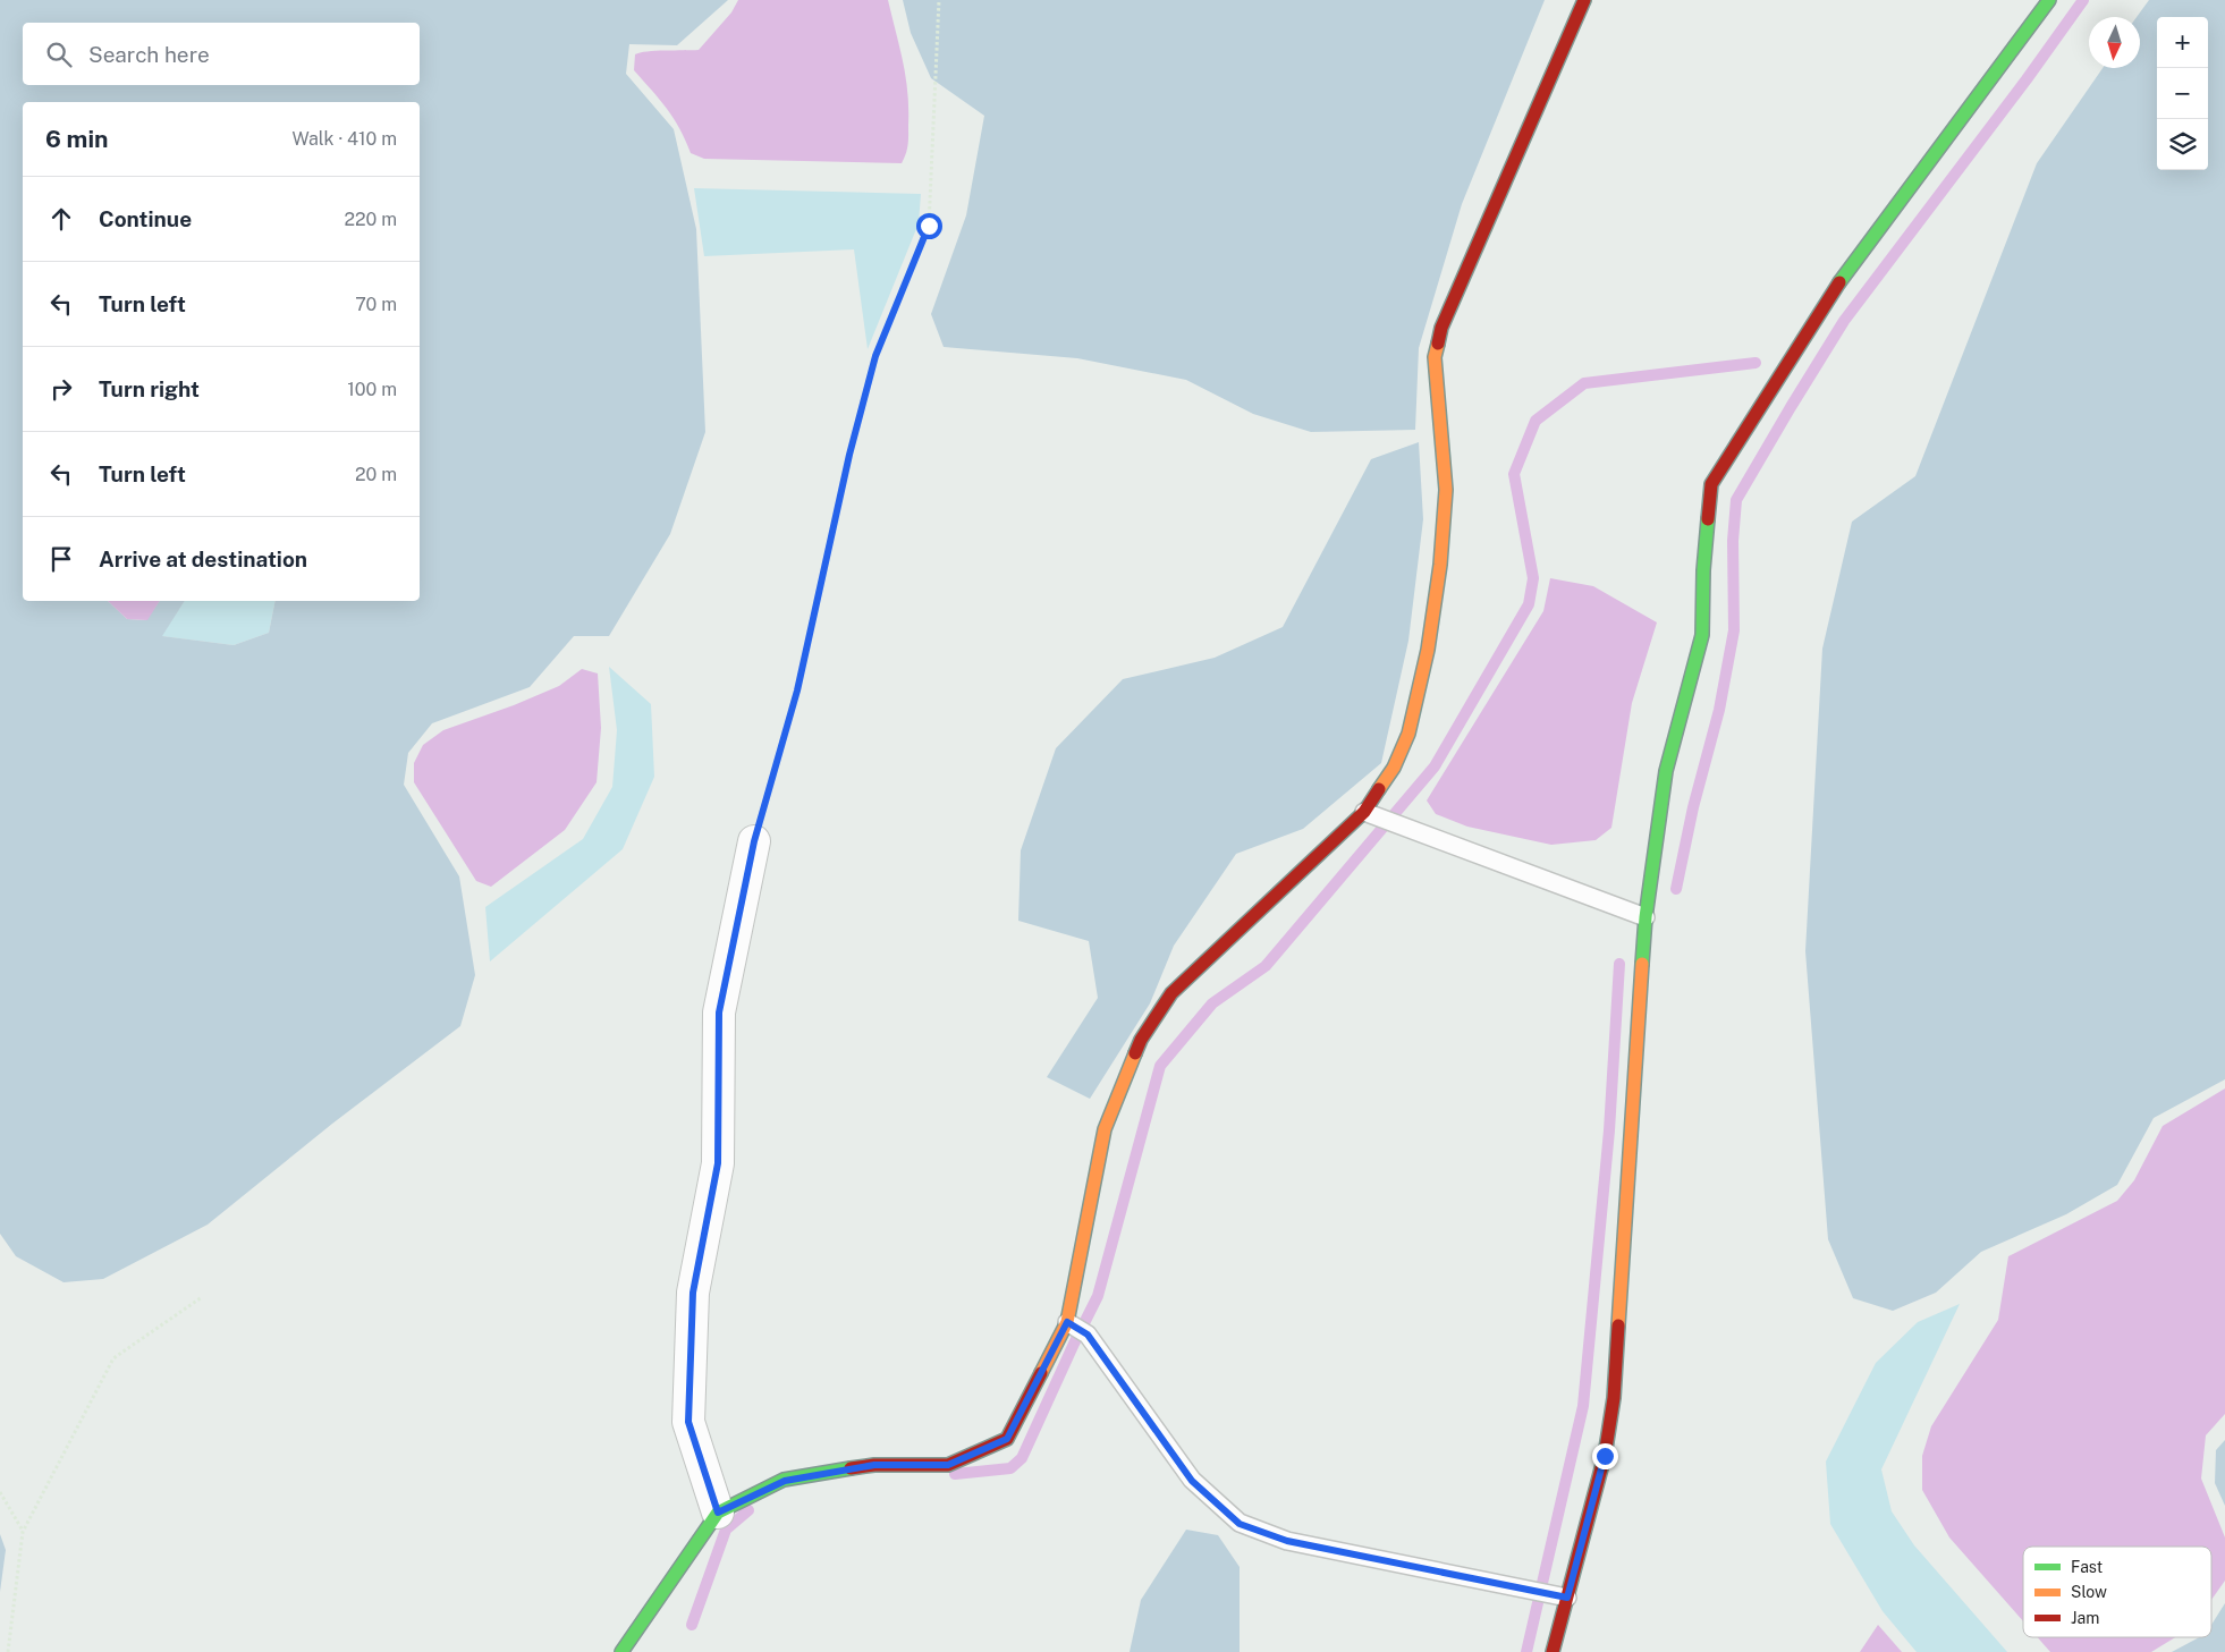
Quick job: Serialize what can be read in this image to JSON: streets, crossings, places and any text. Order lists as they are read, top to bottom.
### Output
{
  "legend": ["Fast", "Slow", "Jam"],
  "north": "bottom",
  "page": {
    "map_buttons": ["+", "−"],
    "search": "Search here",
    "heading": ["6 min", "Walk · 410 m"],
    "list": [
      ["Continue", "220 m"],
      ["Turn left", "70 m"],
      ["Turn right", "100 m"],
      ["Turn left", "20 m"],
      "Arrive at destination"
    ]
  }
}
